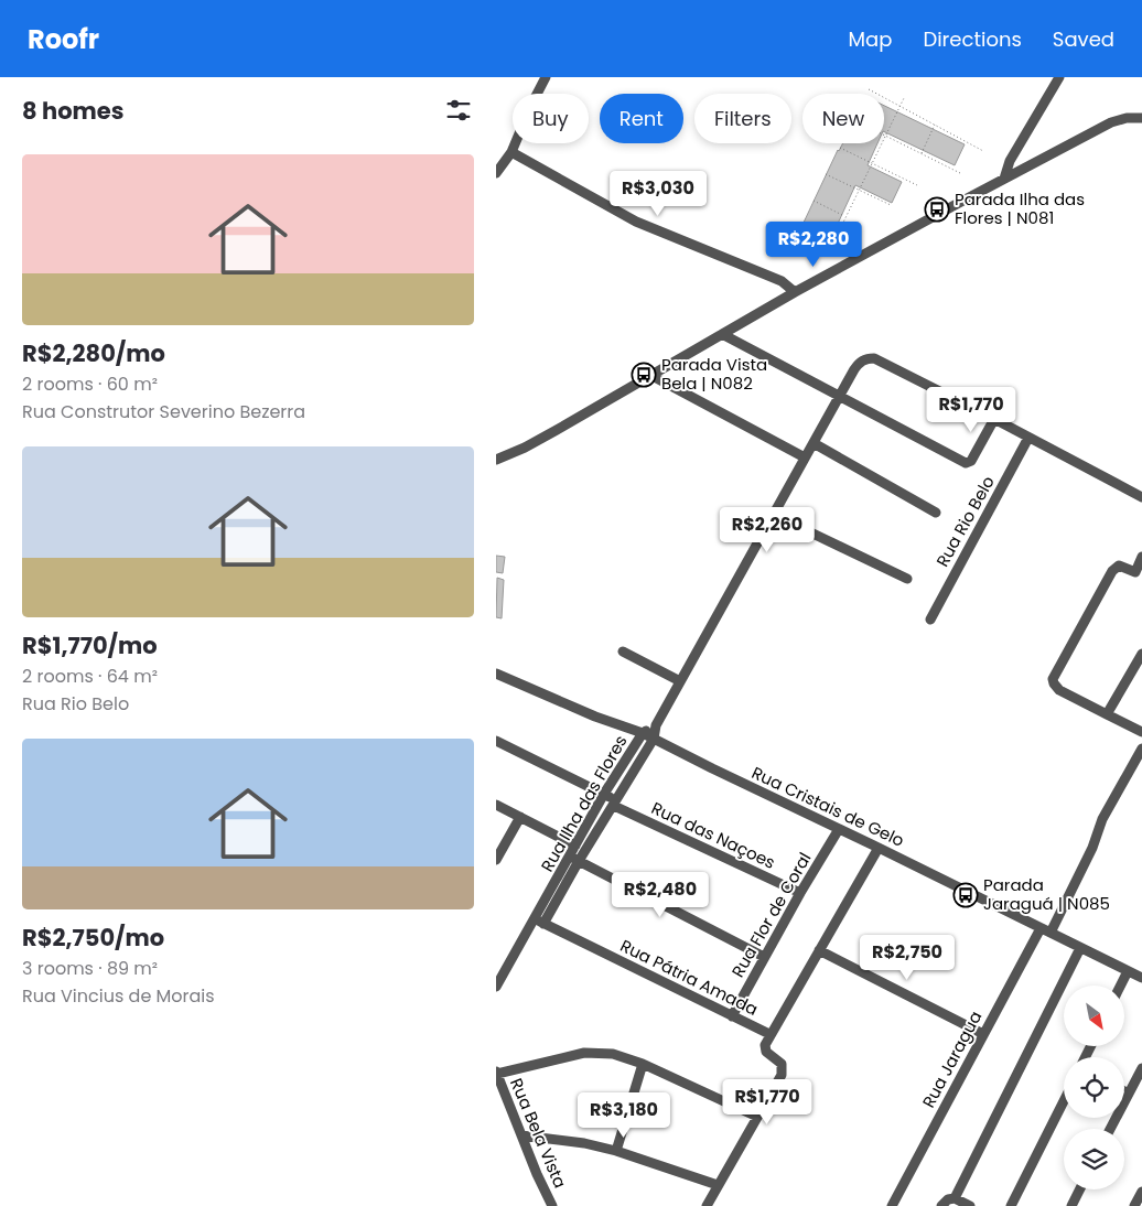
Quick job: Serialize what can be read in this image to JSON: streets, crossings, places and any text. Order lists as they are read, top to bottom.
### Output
{
  "streets": {
    "street": [
      "Rua Rio Belo",
      "Rua Ilha das Flores",
      "Rua Cristais de Gelo",
      "Rua das Naçoes",
      "Rua Flor de Coral",
      "Rua Pátria Amada",
      "Rua Jaragua",
      "Rua Bela Vista"
    ]
  },
  "crossings": [
    ["Rua Ilha das Flores", "Rua Cristais de Gelo"],
    ["Rua Ilha das Flores", "Rua das Naçoes"],
    ["Rua Ilha das Flores", "Rua Pátria Amada"],
    ["Rua Cristais de Gelo", "Rua Flor de Coral"],
    ["Rua Cristais de Gelo", "Rua Jaragua"],
    ["Rua das Naçoes", "Rua Flor de Coral"],
    ["Rua Flor de Coral", "Rua Pátria Amada"]
  ],
  "places": {
    "bus stop": ["Parada Ilha das Flores | N081", "Parada Vista Bela | N082", "Parada Jaraguá | N085"]
  },
  "north": "bottom right",
  "page": {
    "header": "Roofr",
    "nav": ["Map", "Directions", "Saved"],
    "heading": "8 homes",
    "chip": [
      "Buy",
      "Rent",
      "Filters",
      "New"
    ],
    "list": [
      {
        "name": "R$2,280/mo",
        "note": "2 rooms · 60 m² · Rua Construtor Severino Bezerra"
      },
      {
        "name": "R$1,770/mo",
        "note": "2 rooms · 64 m² · Rua Rio Belo"
      },
      {
        "name": "R$2,750/mo",
        "note": "3 rooms · 89 m² · Rua Vincius de Morais"
      }
    ],
    "price": [
      "R$3,030",
      "R$2,280",
      "R$1,770",
      "R$2,260",
      "R$2,480",
      "R$2,750",
      "R$1,770",
      "R$3,180"
    ]
  }
}
